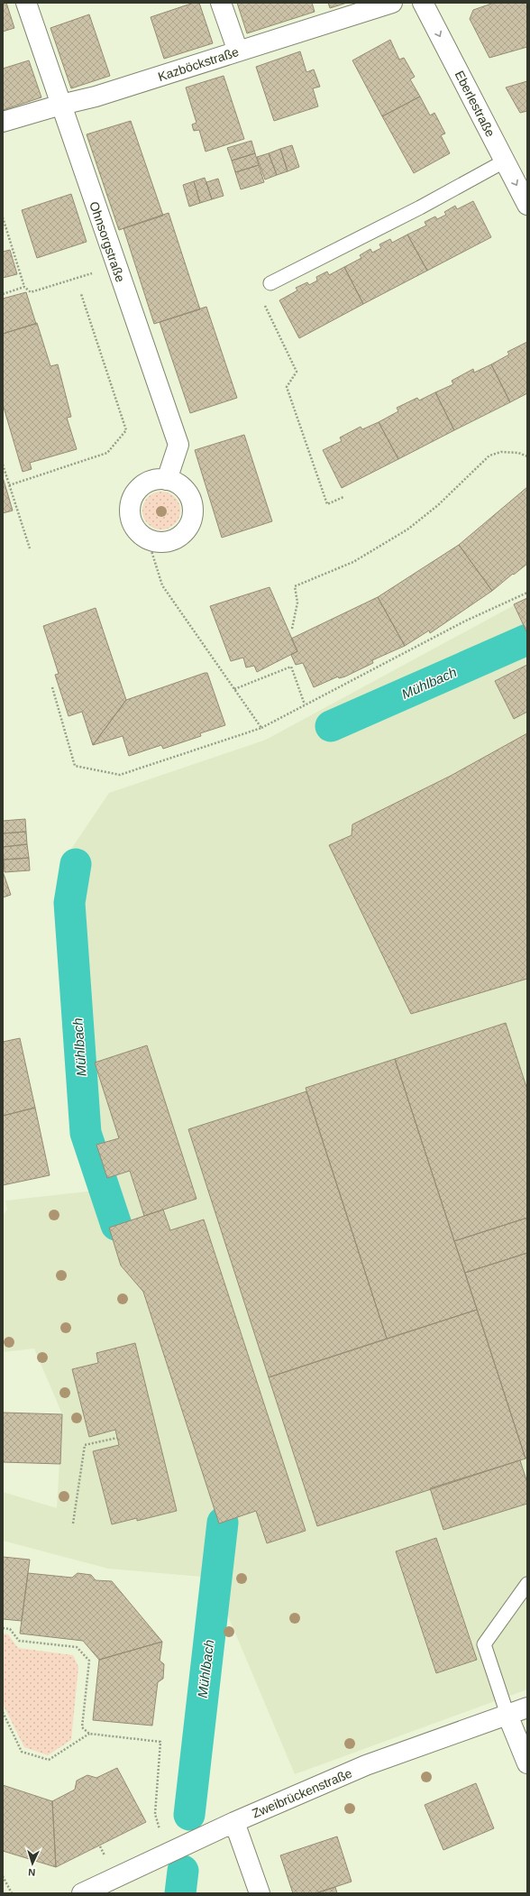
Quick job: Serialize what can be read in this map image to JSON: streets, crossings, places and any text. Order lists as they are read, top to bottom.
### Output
{
  "streets": {
    "street": [
      "Kazböckstraße",
      "Eberlestraße",
      "Ohnsorgstraße",
      "Zweibrückenstraße"
    ]
  },
  "crossings": [
    ["Kazböckstraße", "Ohnsorgstraße"]
  ],
  "one_way": ["Eberlestraße"],
  "water": ["Mühlbach"],
  "north": "bottom"
}
